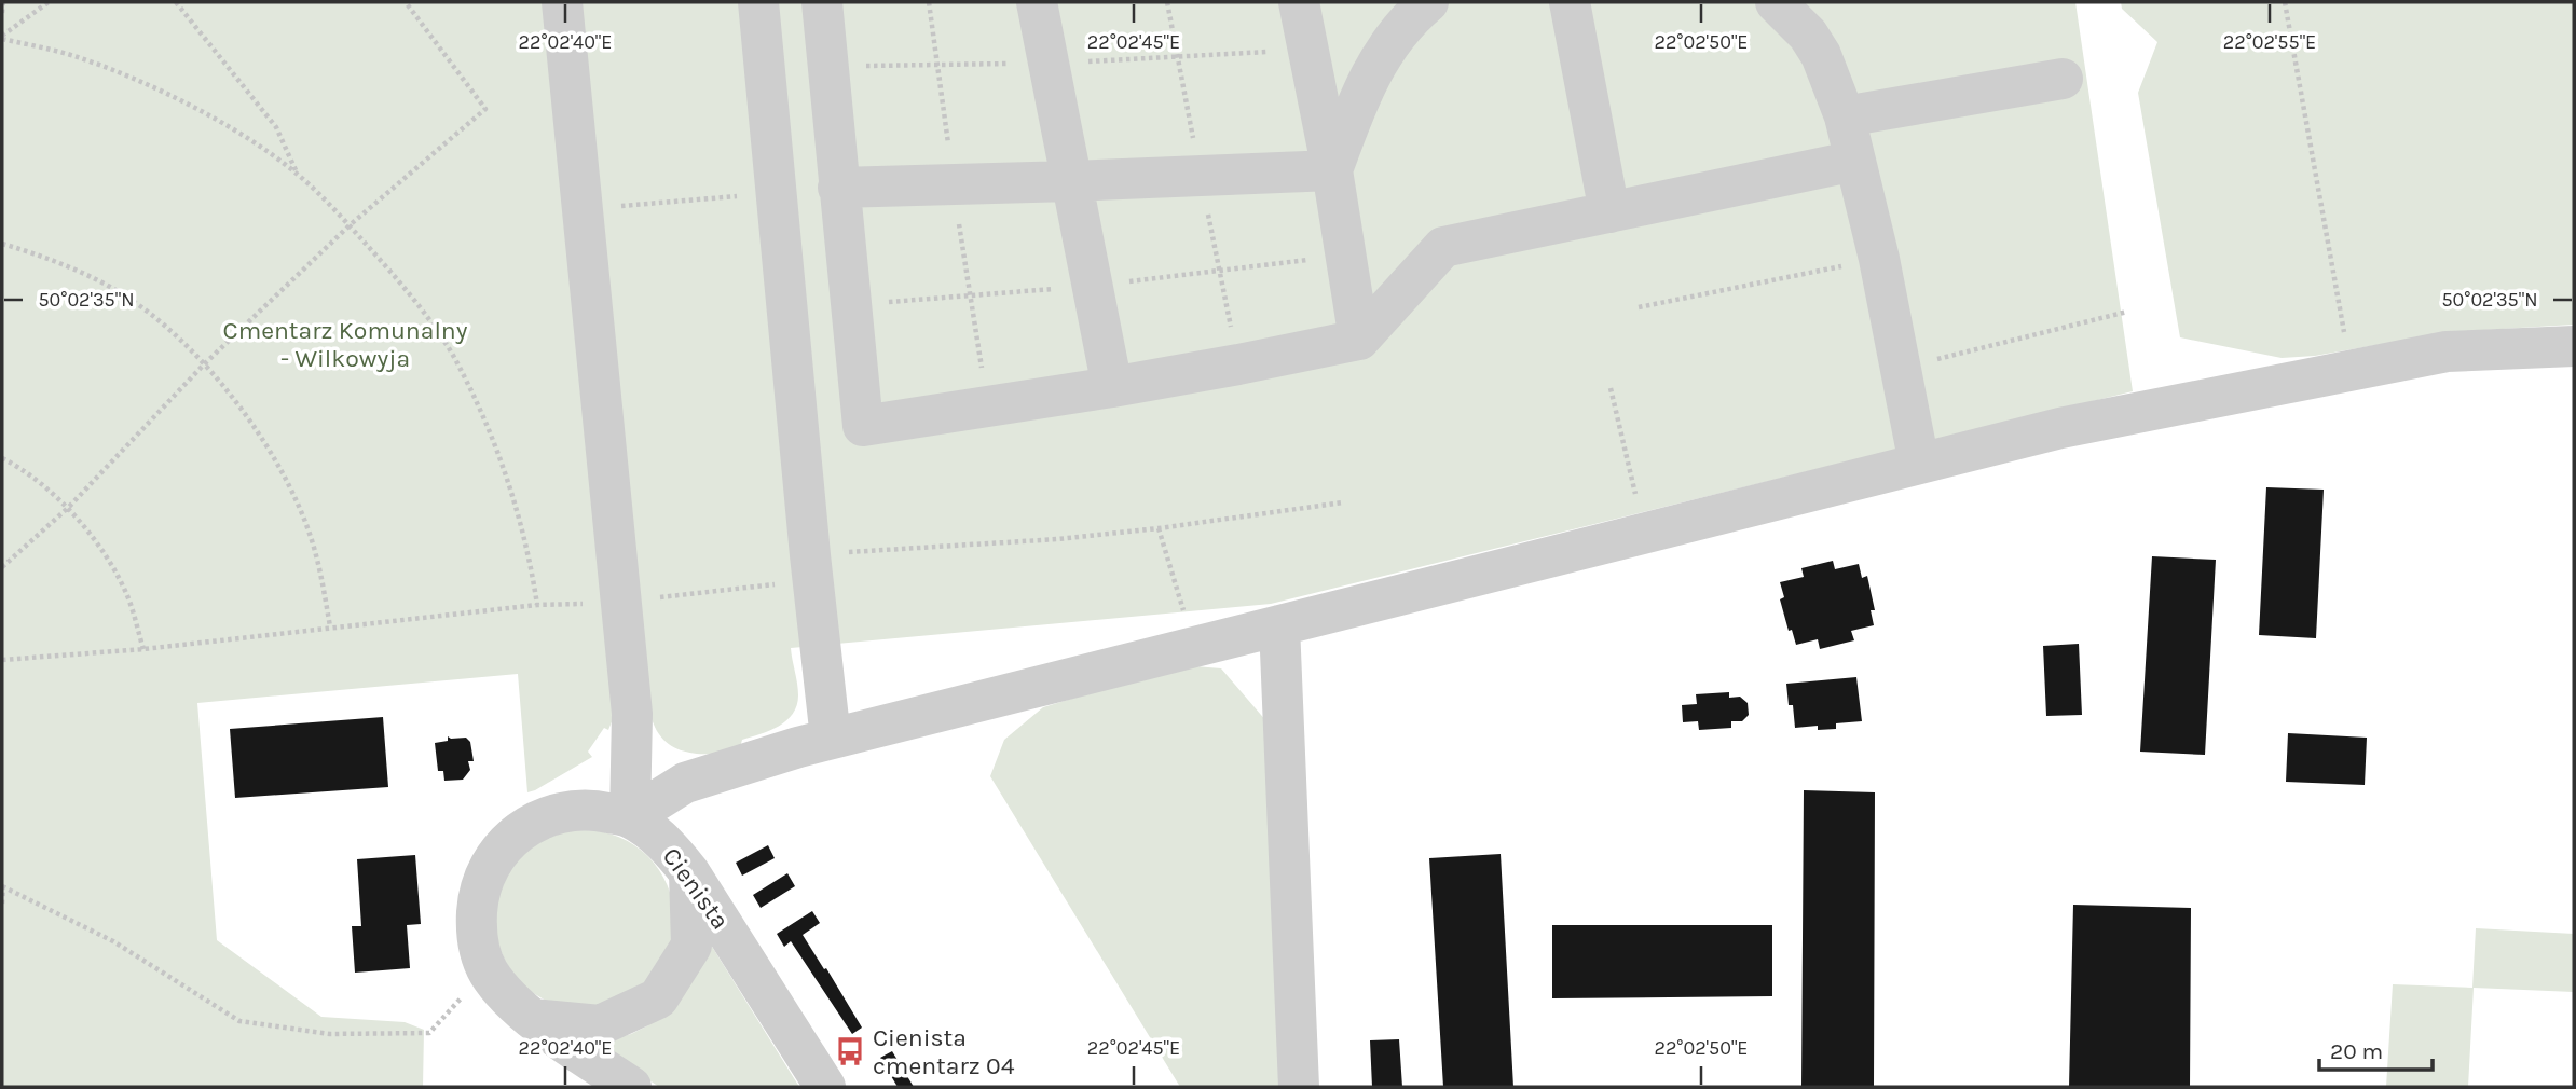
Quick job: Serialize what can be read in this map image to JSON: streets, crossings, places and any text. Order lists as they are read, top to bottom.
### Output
{
  "streets": {
    "street": ["Cienista"]
  },
  "parks": ["Cmentarz Komunalny - Wilkowyja"],
  "places": {
    "bus stop": ["Cienista cmentarz 04"]
  },
  "scale_bar": "20 m",
  "coordinates": [
    "22°02'40\"E",
    "22°02'45\"E",
    "22°02'50\"E",
    "22°02'55\"E",
    "50°02'35\"N"
  ]
}
